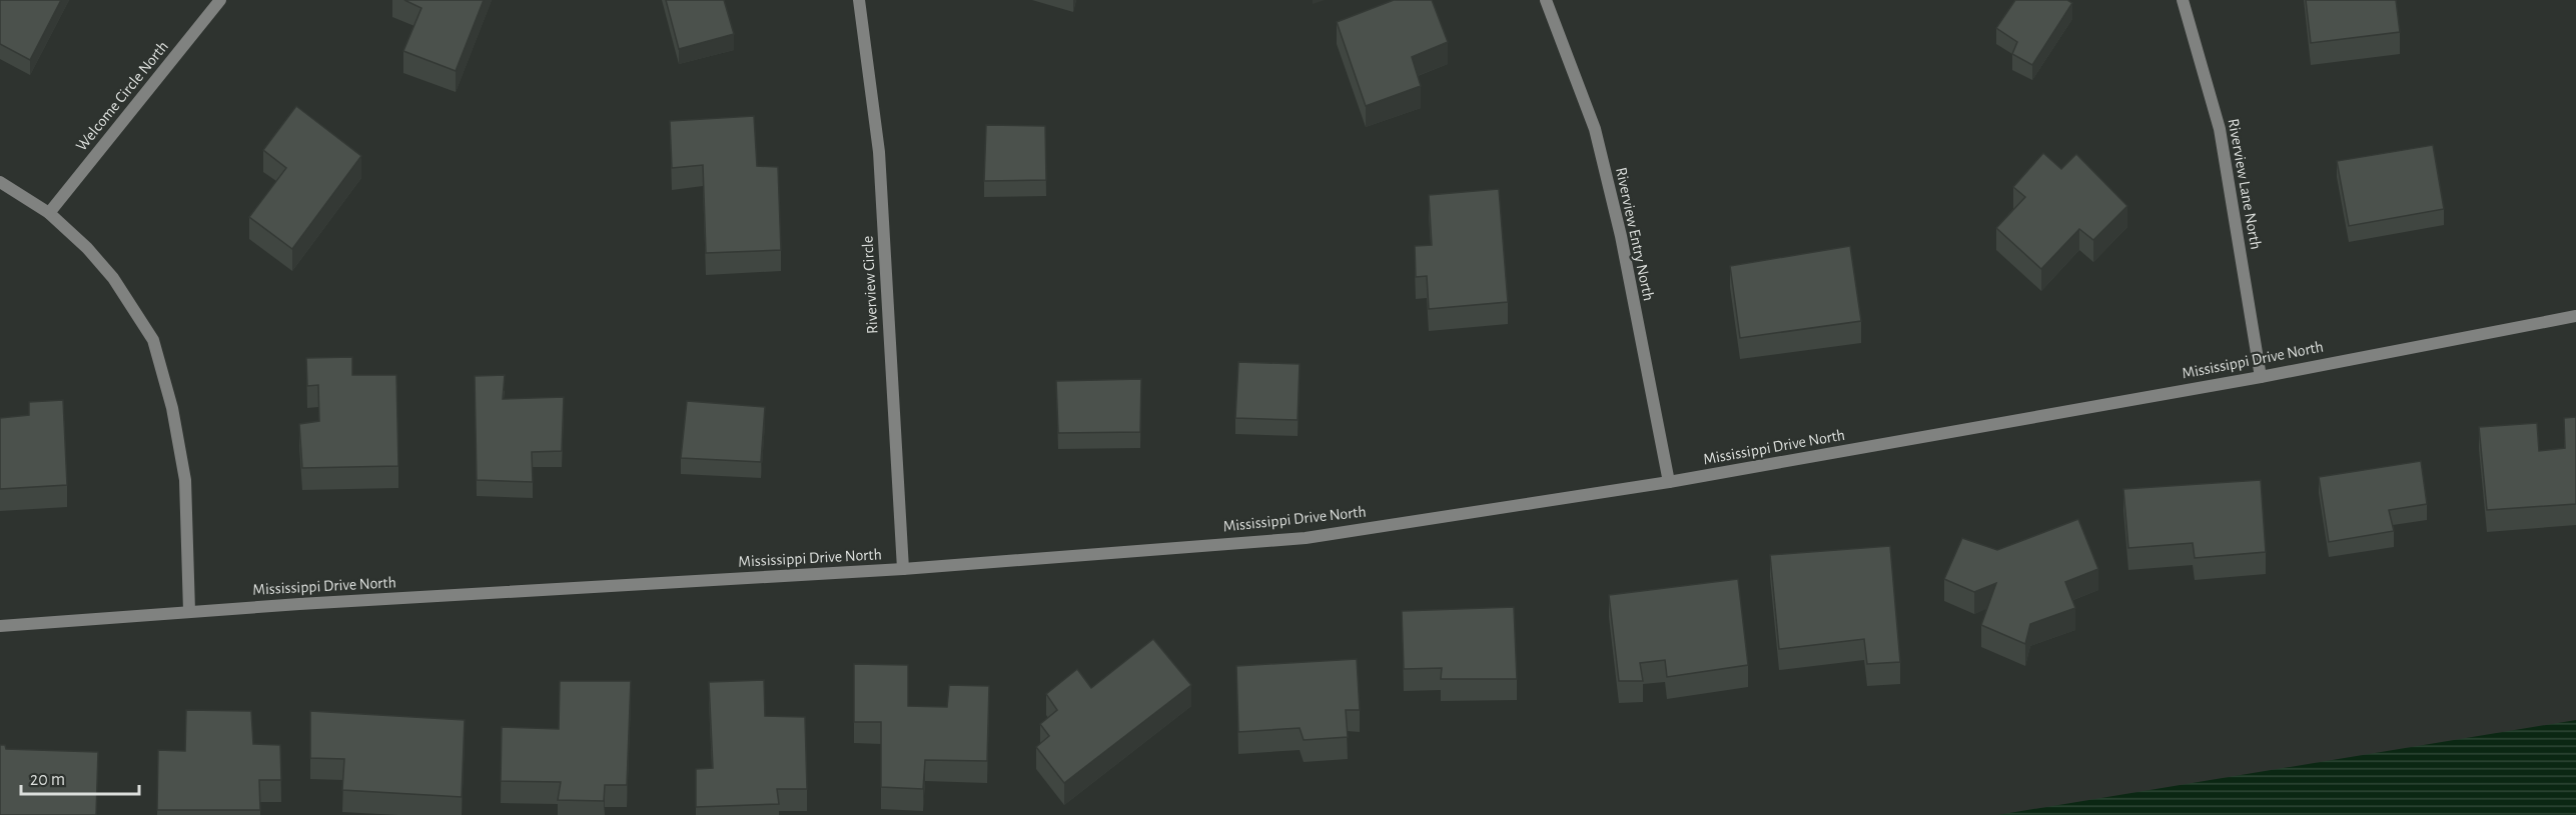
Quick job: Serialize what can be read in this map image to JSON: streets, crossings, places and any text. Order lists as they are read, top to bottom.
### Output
{
  "streets": {
    "street": [
      "Welcome Circle North",
      "Riverview Lane North",
      "Riverview Entry North",
      "Riverview Circle",
      "Mississippi Drive North"
    ]
  },
  "crossings": [
    ["Riverview Lane North", "Mississippi Drive North"],
    ["Riverview Entry North", "Mississippi Drive North"],
    ["Riverview Circle", "Mississippi Drive North"]
  ],
  "scale_bar": "20 m"
}
